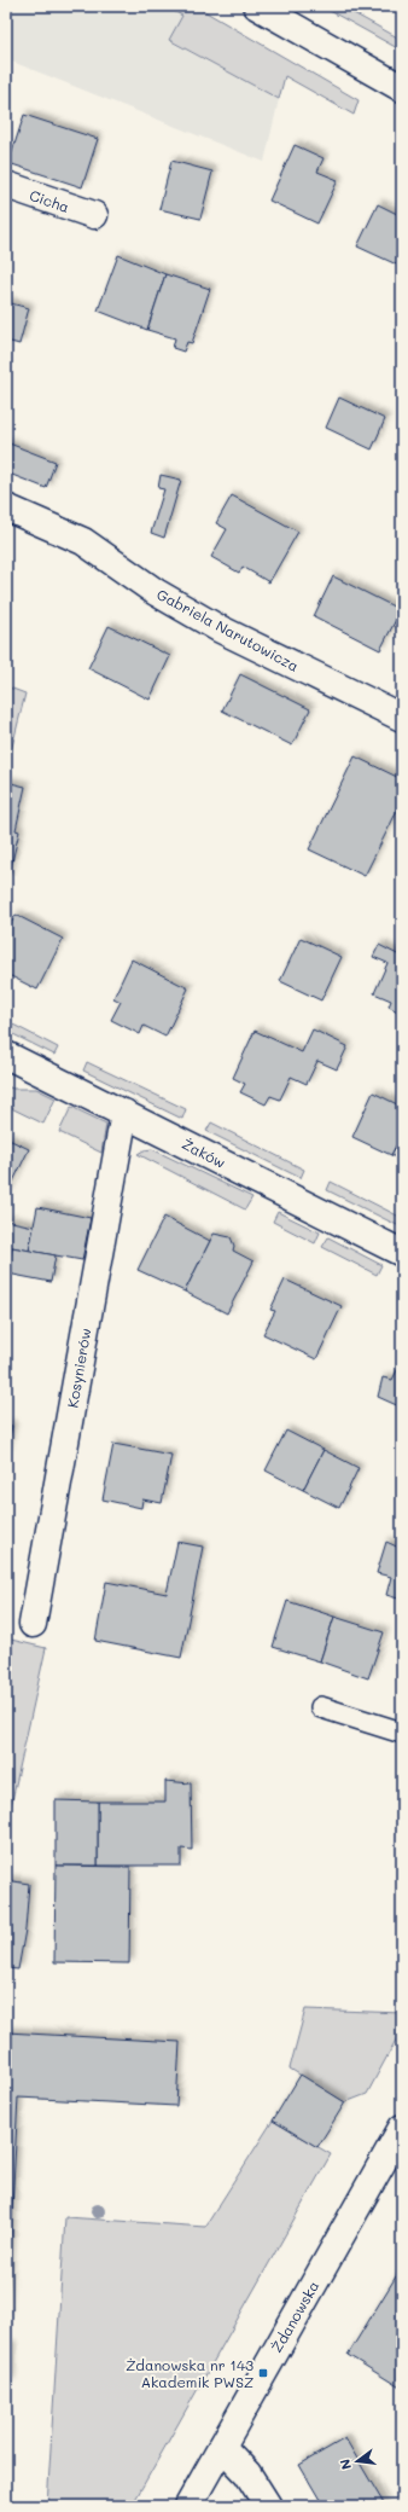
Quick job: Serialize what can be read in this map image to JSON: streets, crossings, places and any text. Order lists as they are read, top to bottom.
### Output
{
  "streets": {
    "street": [
      "Cicha",
      "Gabriela Narutowicza",
      "Żaków",
      "Kosynierów",
      "Żdanowska"
    ]
  },
  "crossings": [
    ["Żaków", "Kosynierów"]
  ],
  "places": {
    "transit": ["Żdanowska nr 143 Akademik PWSZ"]
  },
  "north": "left"
}
